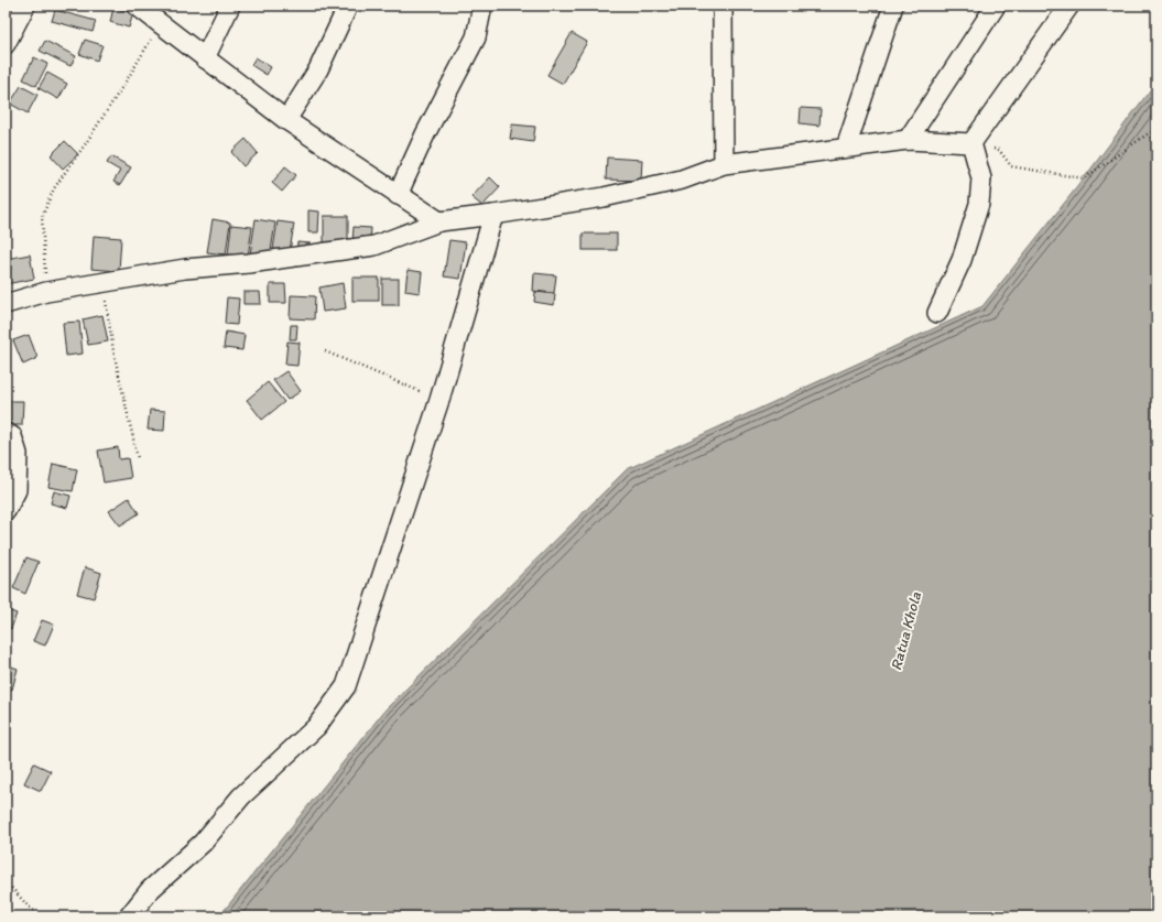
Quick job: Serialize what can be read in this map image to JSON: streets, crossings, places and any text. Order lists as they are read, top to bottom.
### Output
{
  "water": ["Ratua Khola"]
}
